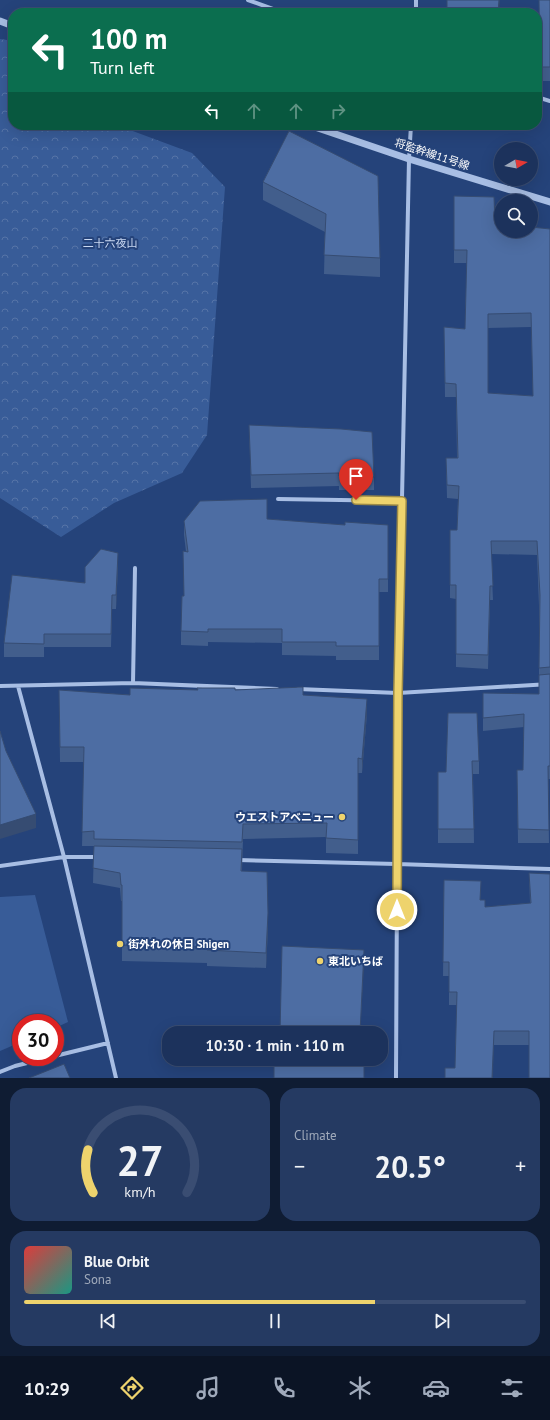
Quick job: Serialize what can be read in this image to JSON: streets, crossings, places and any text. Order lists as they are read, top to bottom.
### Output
{
  "streets": {
    "street": ["将監幹線11号線"]
  },
  "parks": ["二十六夜山"],
  "places": ["ウエストアベニュー", "街外れの休日 Shigen", "東北いちば"],
  "north": "right",
  "page": {
    "turn": ["100 m", "Turn left"],
    "limit": "30",
    "trip": "10:30 · 1 min · 110 m",
    "tile": "Climate",
    "heat": ["−", "20.5°", "+"],
    "song": ["Blue Orbit", "Sona"],
    "tabs": "10:29",
    "gauge": ["27", "km/h"]
  }
}
